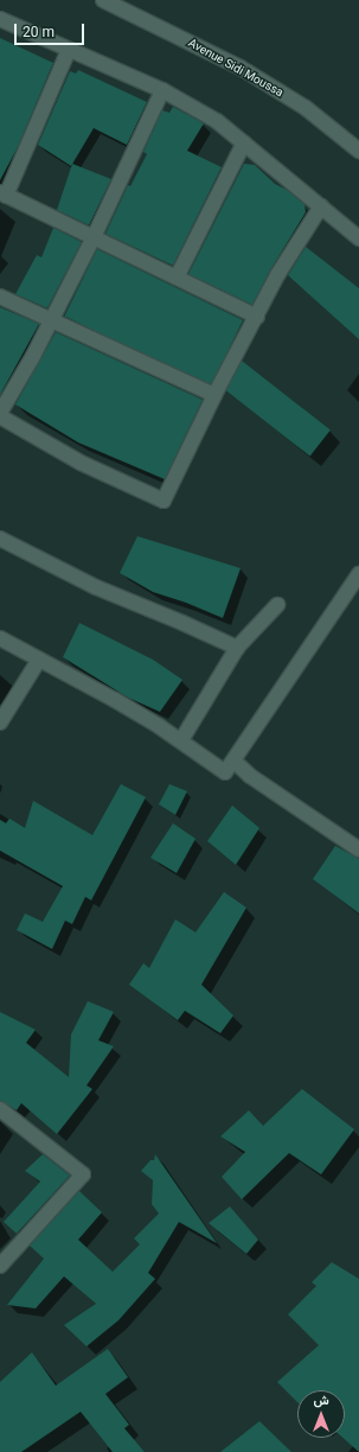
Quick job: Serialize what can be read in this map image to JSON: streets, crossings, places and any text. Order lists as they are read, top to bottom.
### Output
{
  "streets": {
    "street": ["Avenue Sidi Moussa"]
  },
  "scale_bar": "20 m",
  "north": "top"
}
